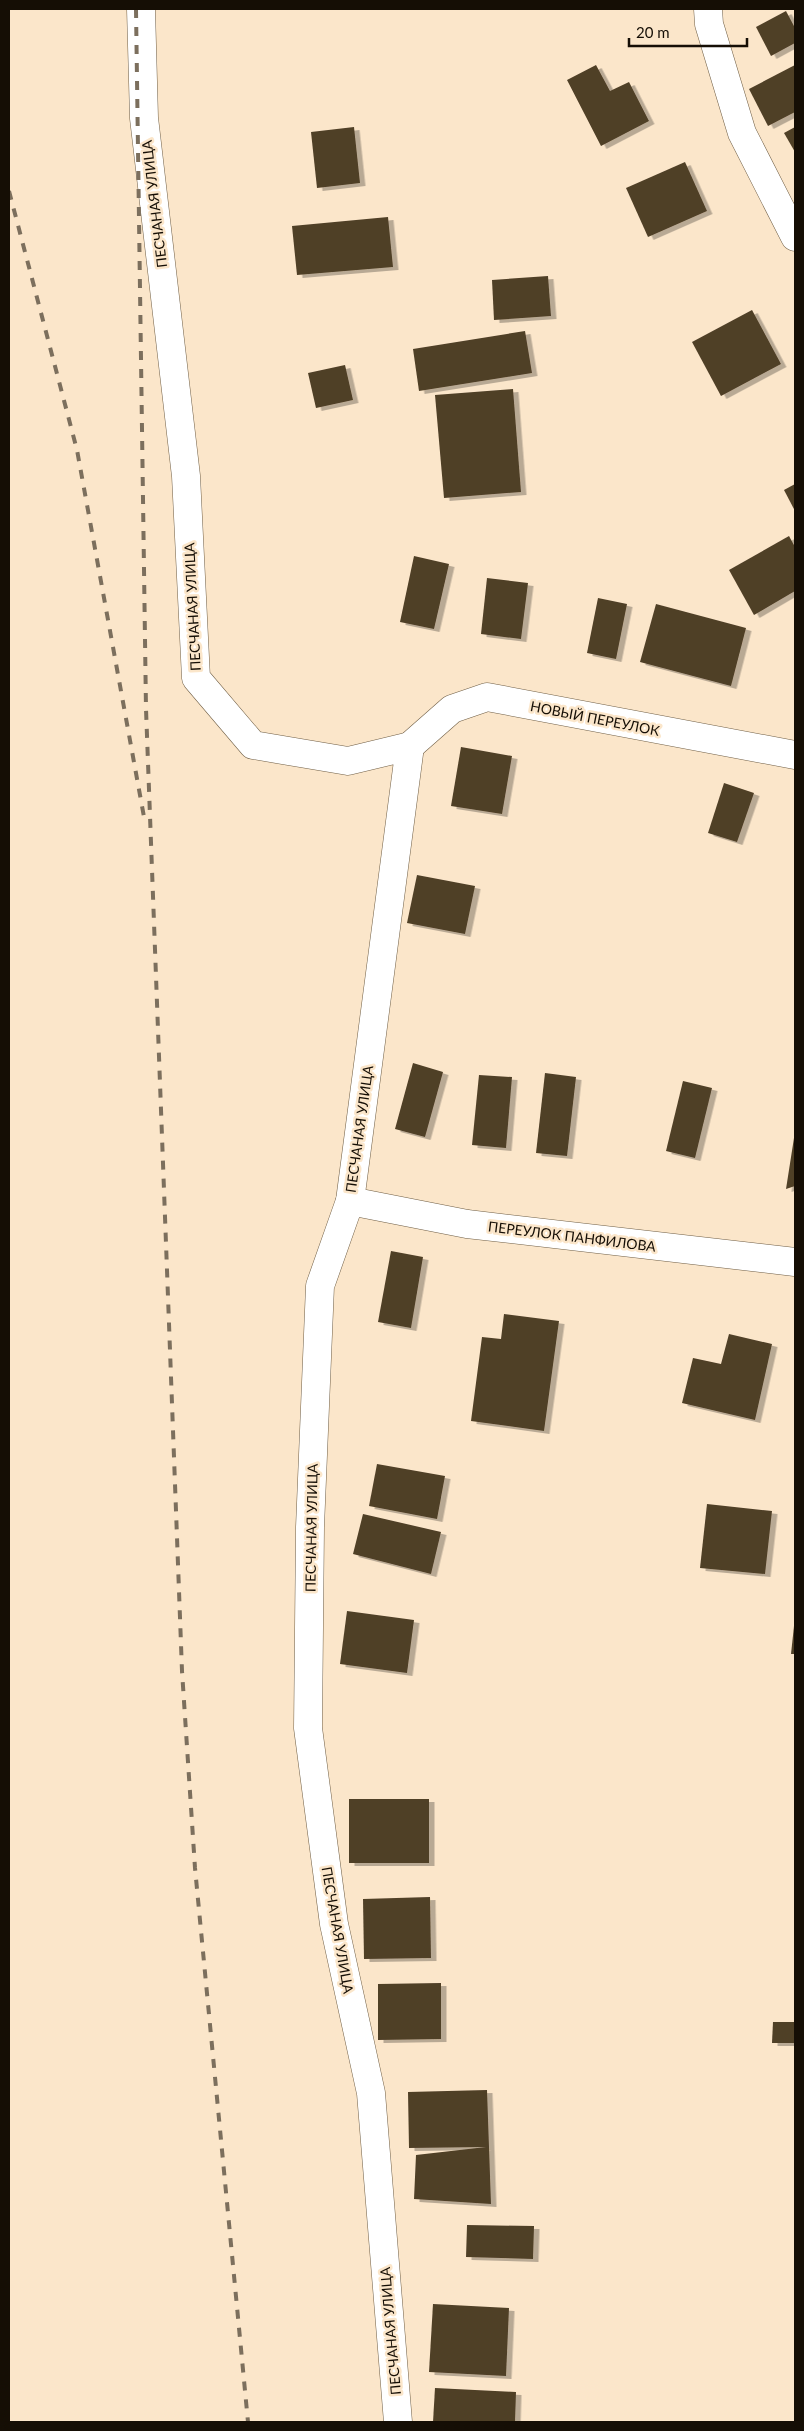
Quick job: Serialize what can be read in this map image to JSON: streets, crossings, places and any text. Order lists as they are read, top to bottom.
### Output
{
  "streets": {
    "street": ["ПЕСЧАНАЯ УЛИЦА", "НОВЫЙ ПЕРЕУЛОК", "ПЕРЕУЛОК ПАНФИЛОВА"]
  },
  "crossings": [
    ["ПЕСЧАНАЯ УЛИЦА", "НОВЫЙ ПЕРЕУЛОК"],
    ["ПЕСЧАНАЯ УЛИЦА", "ПЕРЕУЛОК ПАНФИЛОВА"]
  ],
  "scale_bar": "20 m"
}
